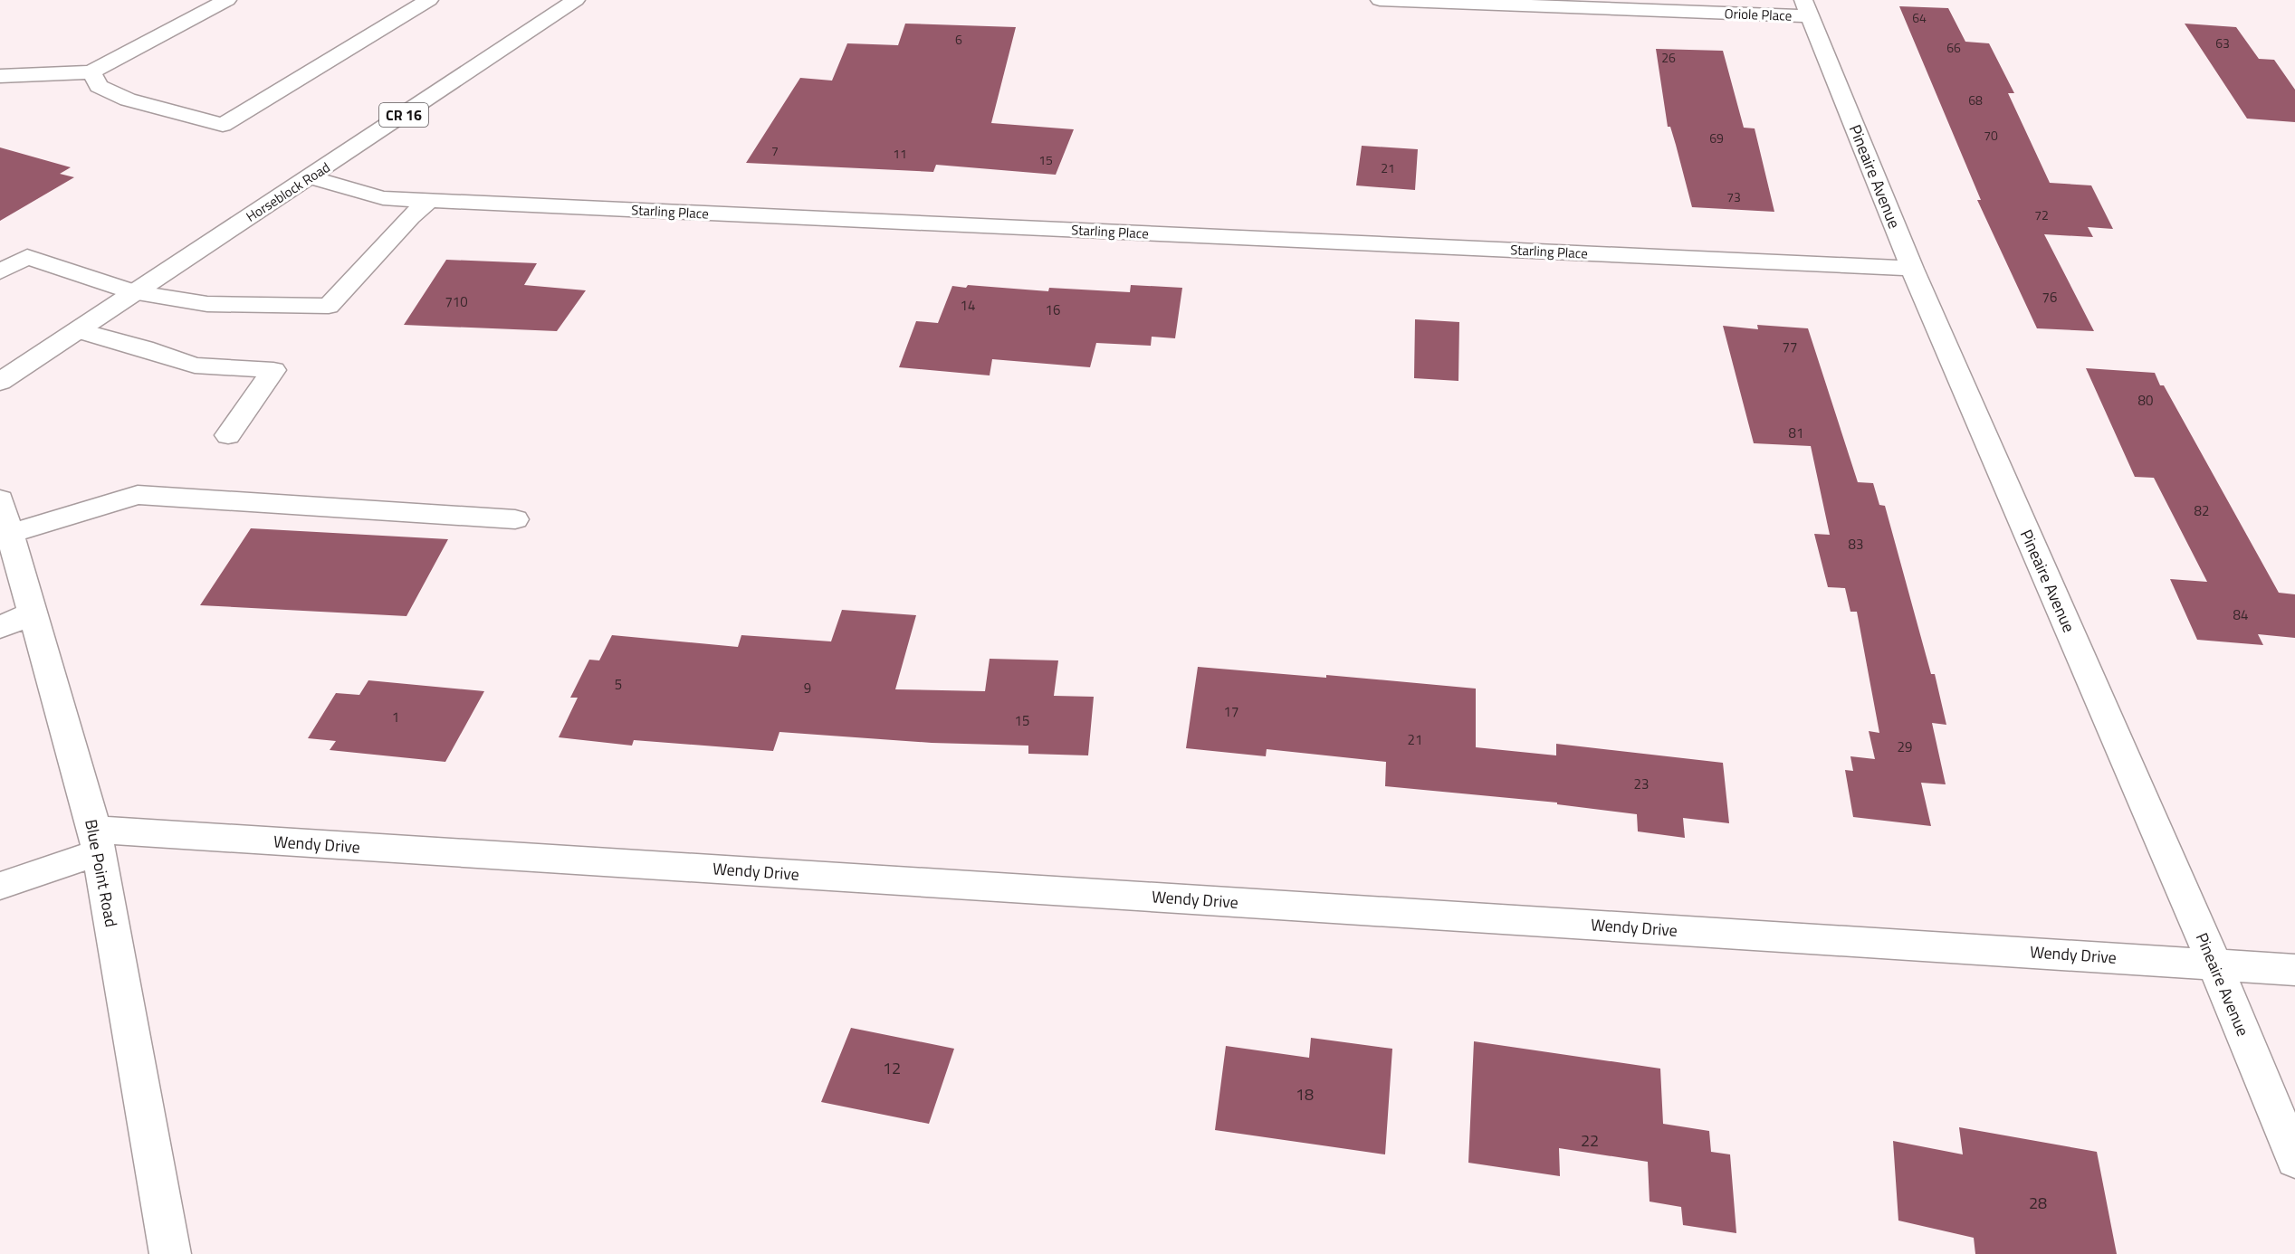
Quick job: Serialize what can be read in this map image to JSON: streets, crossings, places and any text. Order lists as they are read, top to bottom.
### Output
{
  "streets": {
    "street": [
      "Oriole Place",
      "CR 16",
      "Pineaire Avenue",
      "Horseblock Road",
      "Starling Place",
      "Wendy Drive",
      "Blue Point Road"
    ]
  },
  "crossings": [
    ["Oriole Place", "Pineaire Avenue"],
    ["Pineaire Avenue", "Starling Place"],
    ["Pineaire Avenue", "Wendy Drive"],
    ["Horseblock Road", "Starling Place"],
    ["Wendy Drive", "Blue Point Road"]
  ],
  "house_numbers": [
    "64",
    "6",
    "63",
    "66",
    "26",
    "68",
    "70",
    "69",
    "7",
    "11",
    "15",
    "21",
    "73",
    "72",
    "76",
    "710",
    "14",
    "16",
    "77",
    "80",
    "81",
    "82",
    "83",
    "84",
    "5",
    "9",
    "17",
    "1",
    "15",
    "21",
    "29",
    "23",
    "12",
    "18",
    "22",
    "28"
  ]
}
